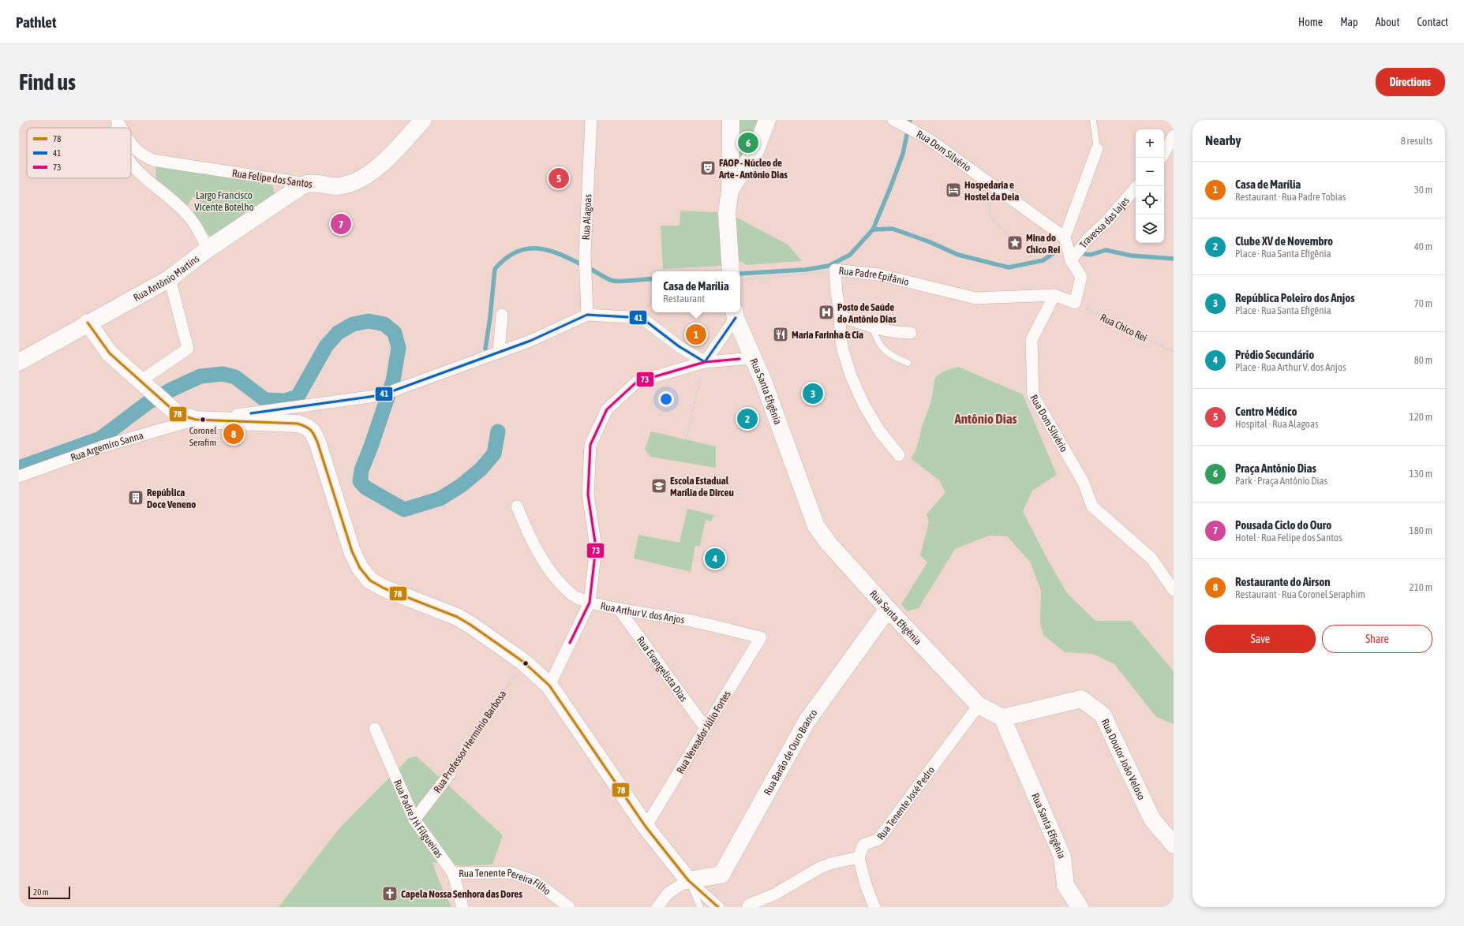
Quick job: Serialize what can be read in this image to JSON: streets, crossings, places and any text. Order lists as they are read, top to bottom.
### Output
{
  "streets": {
    "street": [
      "Rua Dom Silvério",
      "Rua Felipe dos Santos",
      "Rua Alagoas",
      "Travessa das lajes",
      "Rua Antônio Martins",
      "Rua Padre Epifânio",
      "Rua Santa Efigênia",
      "Rua Argemiro Sanna",
      "Rua Arthur V. dos Anjos",
      "Rua Evangelista Dias",
      "Rua Vereador Júlio Fortes",
      "Rua Professor Hermínio Barbosa",
      "Rua Barão de Ouro Branco",
      "Rua Doutor João Veloso",
      "Rua Tenente José Pedro",
      "Rua Padre J H Filgueiras",
      "Rua Tenente Pereira Filho"
    ],
    "path": ["Rua Chico Rei"]
  },
  "crossings": [
    ["Rua Dom Silvério", "Rua Padre Epifânio"],
    ["Rua Felipe dos Santos", "Rua Antônio Martins"],
    ["Rua Alagoas", "Rua Argemiro Sanna"],
    ["Rua Santa Efigênia", "Rua Barão de Ouro Branco"],
    ["Rua Santa Efigênia", "Rua Doutor João Veloso"],
    ["Rua Santa Efigênia", "Rua Tenente José Pedro"],
    ["Rua Arthur V. dos Anjos", "Rua Evangelista Dias"],
    ["Rua Arthur V. dos Anjos", "Rua Vereador Júlio Fortes"],
    ["Rua Evangelista Dias", "Rua Vereador Júlio Fortes"],
    ["Rua Professor Hermínio Barbosa", "Rua Padre J H Filgueiras"],
    ["Rua Padre J H Filgueiras", "Rua Tenente Pereira Filho"]
  ],
  "districts": ["Antônio Dias"],
  "parks": ["Largo Francisco Vicente Botelho"],
  "places": {
    "theatre": ["FAOP - Núcleo de Arte - Antônio Dias"],
    "hotel": ["Hospedaria e Hostel da Deia"],
    "place": ["Mina do Chico Rei"],
    "hospital": ["Posto de Saúde do Antônio Dias"],
    "restaurant": ["Maria Farinha & Cia"],
    "other": ["Coronel Serafim"],
    "school or university": ["Escola Estadual Marília de Dirceu"],
    "building": ["República Doce Veneno"],
    "church": ["Capela Nossa Senhora das Dores"]
  },
  "lines": ["transit line 41", "transit line 78", "transit line 73"],
  "legend": ["78", "41", "73"],
  "scale_bar": "20 m",
  "page": {
    "header": "Pathlet",
    "nav": [
      "Home",
      "Map",
      "About",
      "Contact"
    ],
    "buttons": [
      "Directions",
      ["Save", "Share"]
    ],
    "title": "Find us",
    "heading": ["Nearby", "8 results"],
    "map_buttons": ["+", "−"],
    "pins": [
      "6",
      "5",
      "7",
      "1",
      "3",
      "2",
      "8",
      "4"
    ],
    "list": [
      {
        "mark": "1",
        "name": "Casa de Marília",
        "note": "Restaurant · Rua Padre Tobias",
        "value": "30 m"
      },
      {
        "mark": "2",
        "name": "Clube XV de Novembro",
        "note": "Place · Rua Santa Efigênia",
        "value": "40 m"
      },
      {
        "mark": "3",
        "name": "República Poleiro dos Anjos",
        "note": "Place · Rua Santa Efigênia",
        "value": "70 m"
      },
      {
        "mark": "4",
        "name": "Prédio Secundário",
        "note": "Place · Rua Arthur V. dos Anjos",
        "value": "80 m"
      },
      {
        "mark": "5",
        "name": "Centro Médico",
        "note": "Hospital · Rua Alagoas",
        "value": "120 m"
      },
      {
        "mark": "6",
        "name": "Praça Antônio Dias",
        "note": "Park · Praça Antônio Dias",
        "value": "130 m"
      },
      {
        "mark": "7",
        "name": "Pousada Ciclo do Ouro",
        "note": "Hotel · Rua Felipe dos Santos",
        "value": "180 m"
      },
      {
        "mark": "8",
        "name": "Restaurante do Airson",
        "note": "Restaurant · Rua Coronel Seraphim",
        "value": "210 m"
      }
    ],
    "popup": ["Casa de Marília", "Restaurant"],
    "scale": "20 m"
  }
}
